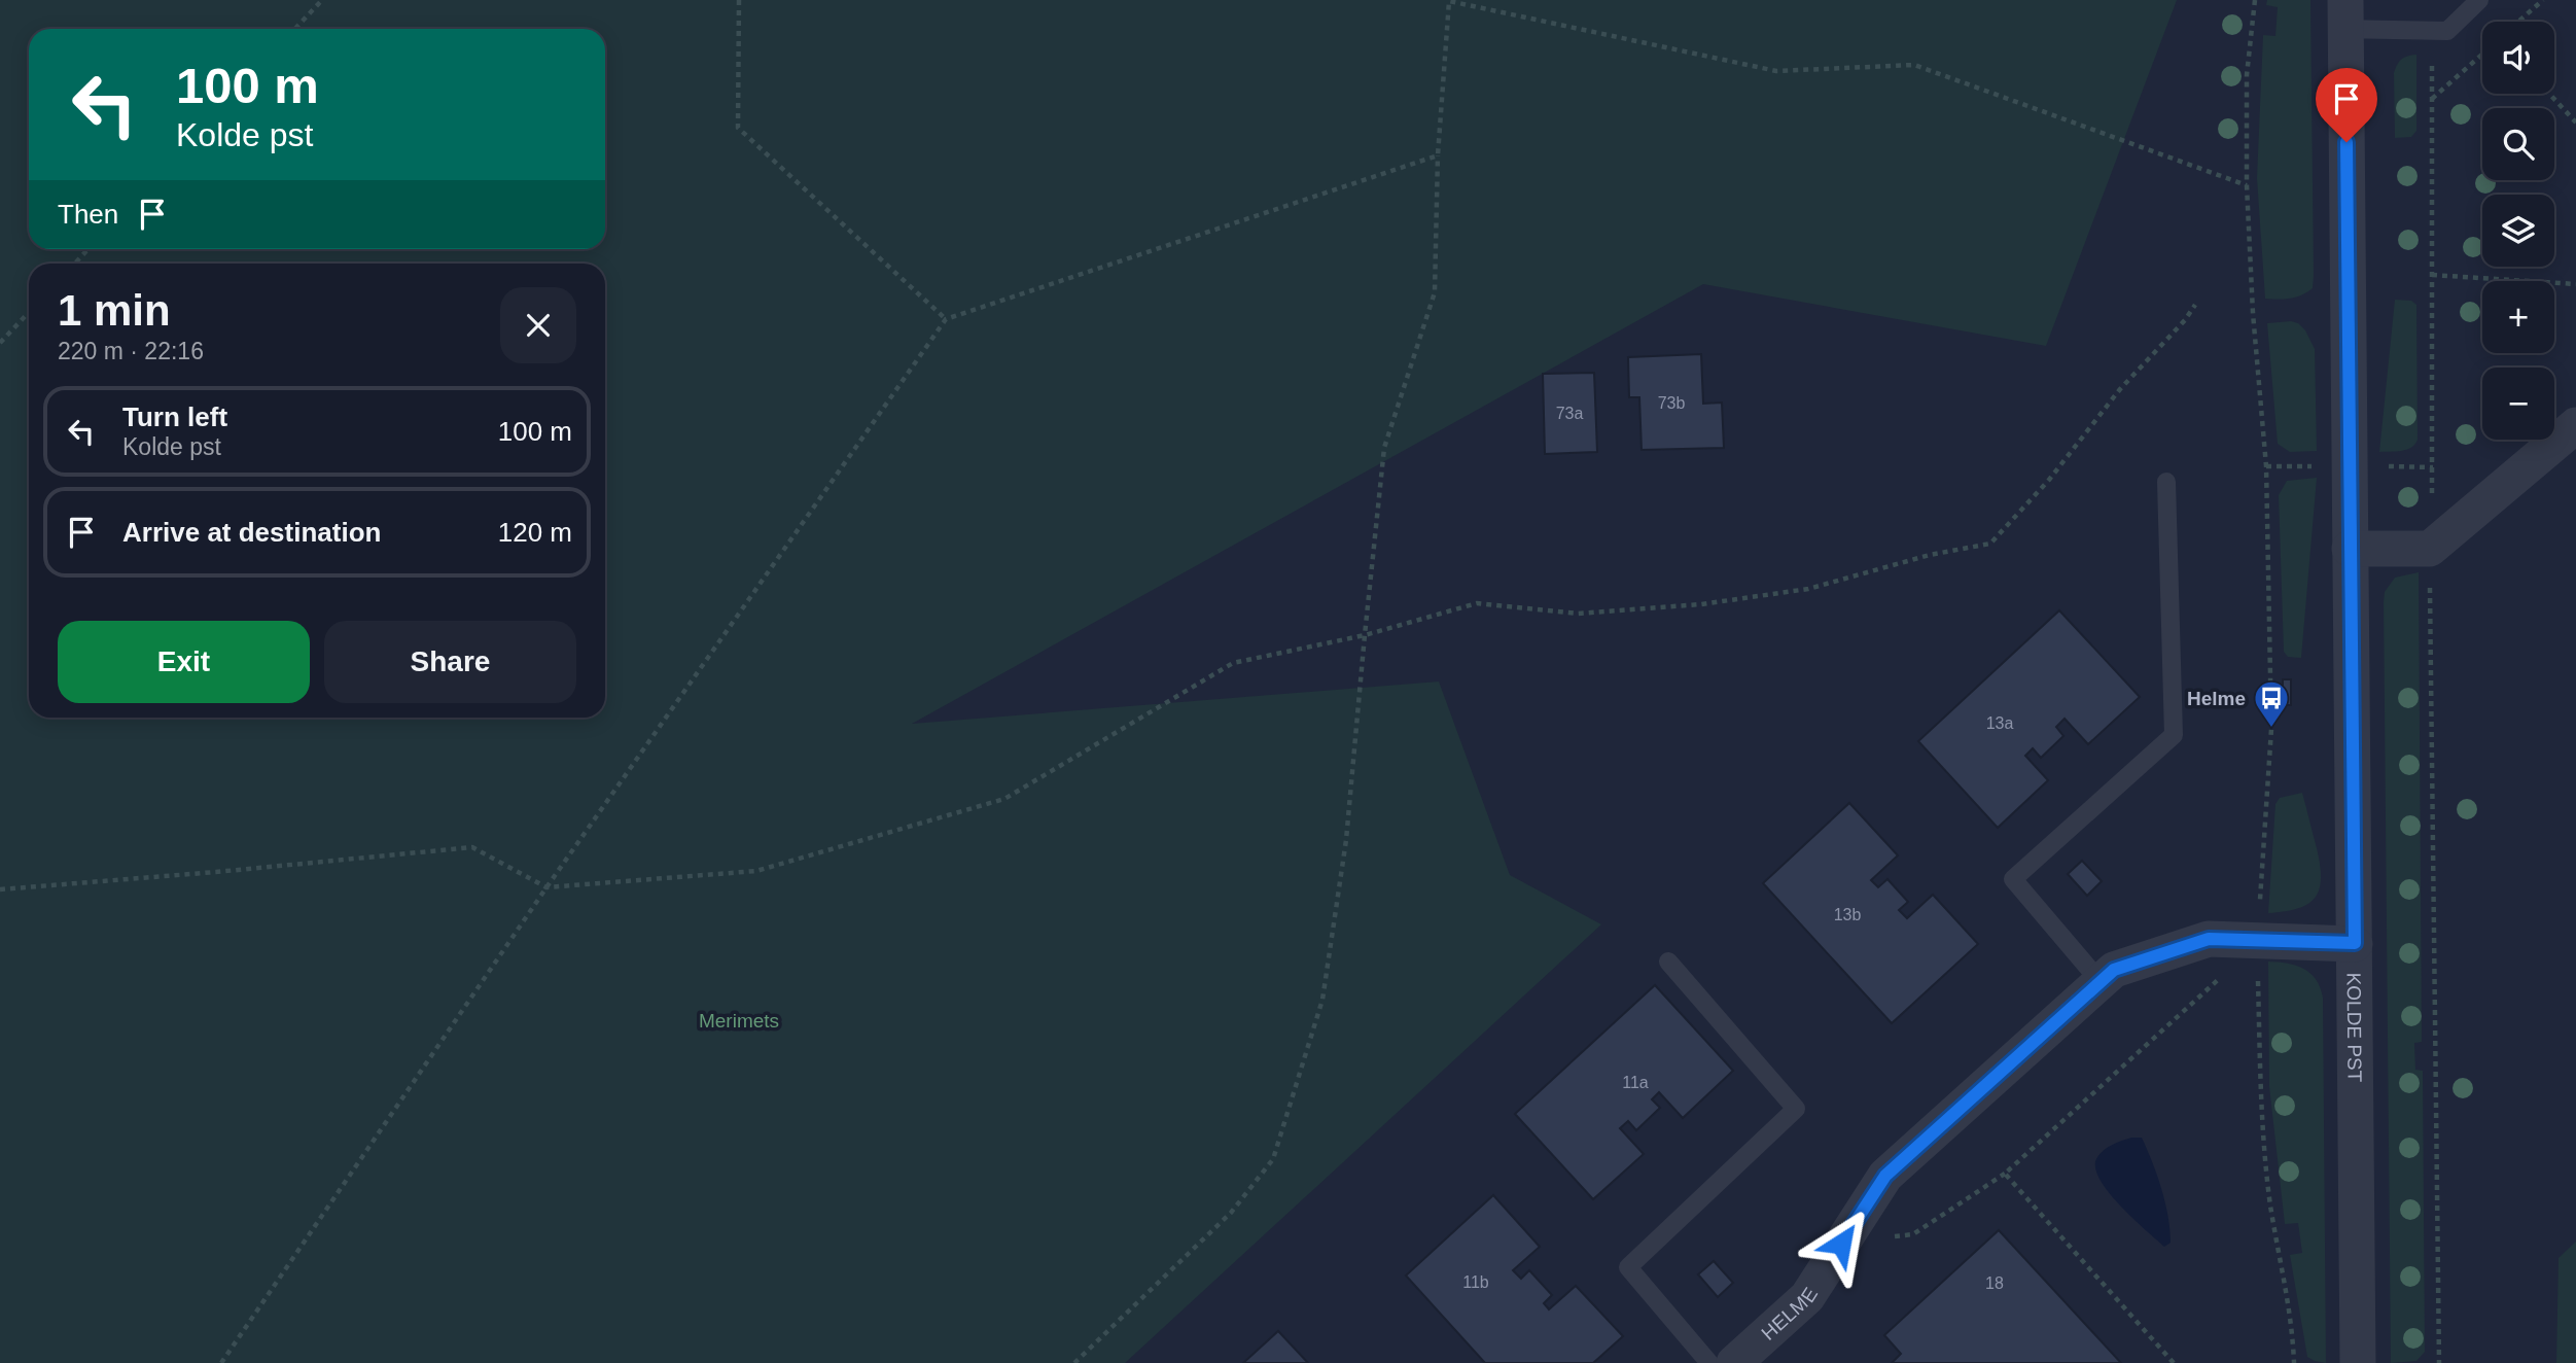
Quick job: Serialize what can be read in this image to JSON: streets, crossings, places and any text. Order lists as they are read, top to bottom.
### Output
{
  "streets": {
    "street": ["KOLDE PST", "HELME"]
  },
  "crossings": [
    ["KOLDE PST", "HELME"]
  ],
  "parks": ["Merimets"],
  "places": {
    "bus stop": ["Helme"]
  },
  "house_numbers": [
    "73b",
    "73a",
    "13a",
    "13b",
    "11a",
    "11b",
    "18"
  ],
  "page": {
    "map_buttons": ["+", "−"],
    "turn": ["100 m", "Kolde pst"],
    "then": "Then",
    "heading": ["1 min", "220 m · 22:16"],
    "list": [
      {
        "name": "Turn left",
        "note": "Kolde pst",
        "value": "100 m"
      },
      {
        "name": "Arrive at destination",
        "value": "120 m"
      }
    ],
    "buttons": ["Exit", "Share"]
  }
}
